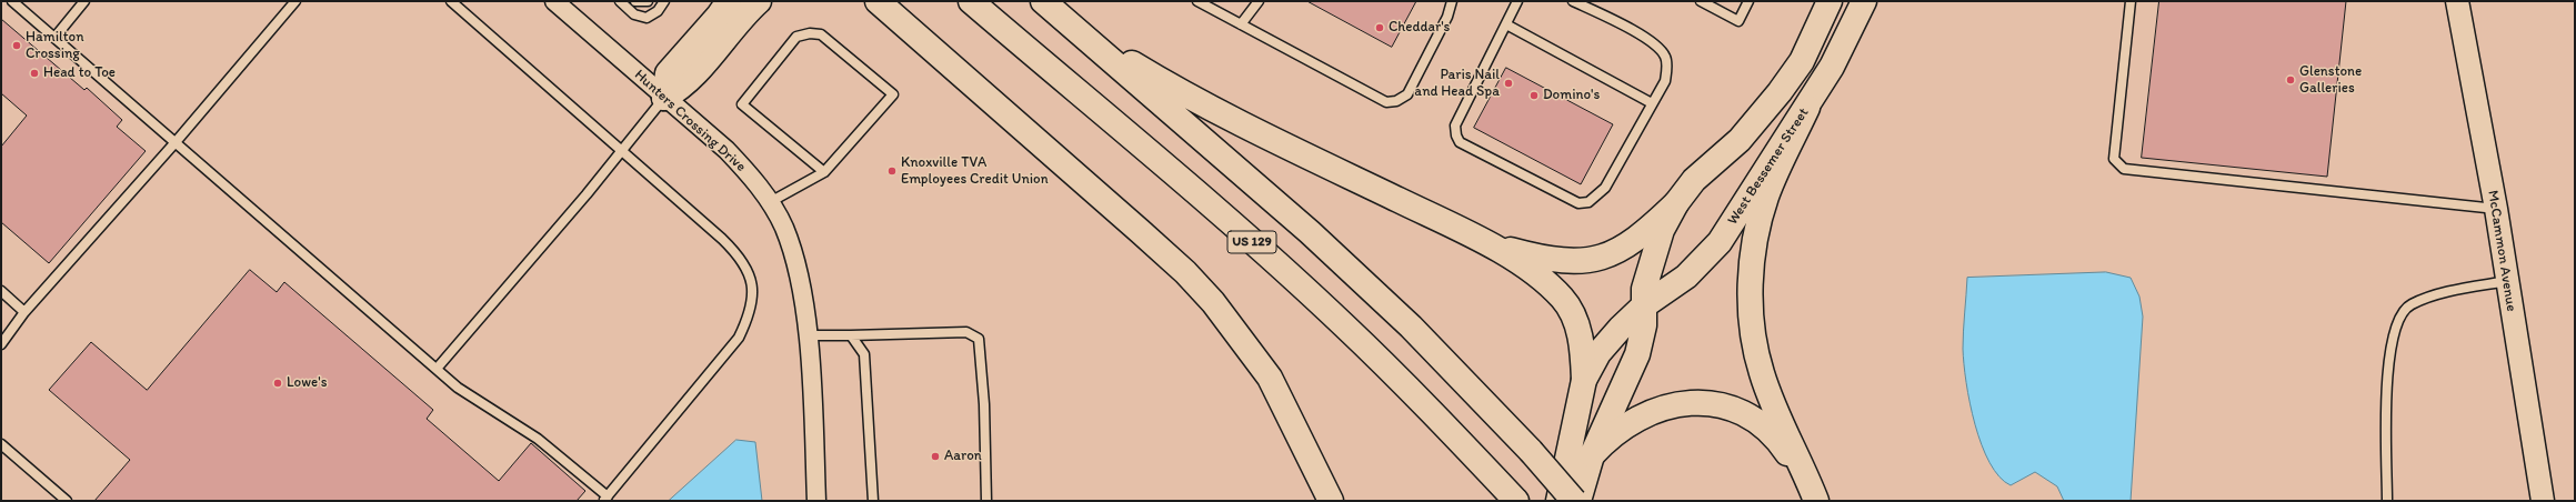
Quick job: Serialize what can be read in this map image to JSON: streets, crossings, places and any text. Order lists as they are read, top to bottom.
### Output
{
  "streets": {
    "main road": ["West Bessemer Street", "US 129"],
    "street": ["Hunters Crossing Drive", "McCammon Avenue"]
  },
  "places": [
    "Cheddar's",
    "Hamilton Crossing",
    "Head to Toe",
    "Glenstone Galleries",
    "Paris Nail and Head Spa",
    "Domino's",
    "Knoxville TVA Employees Credit Union",
    "Lowe's",
    "Aaron"
  ]
}
